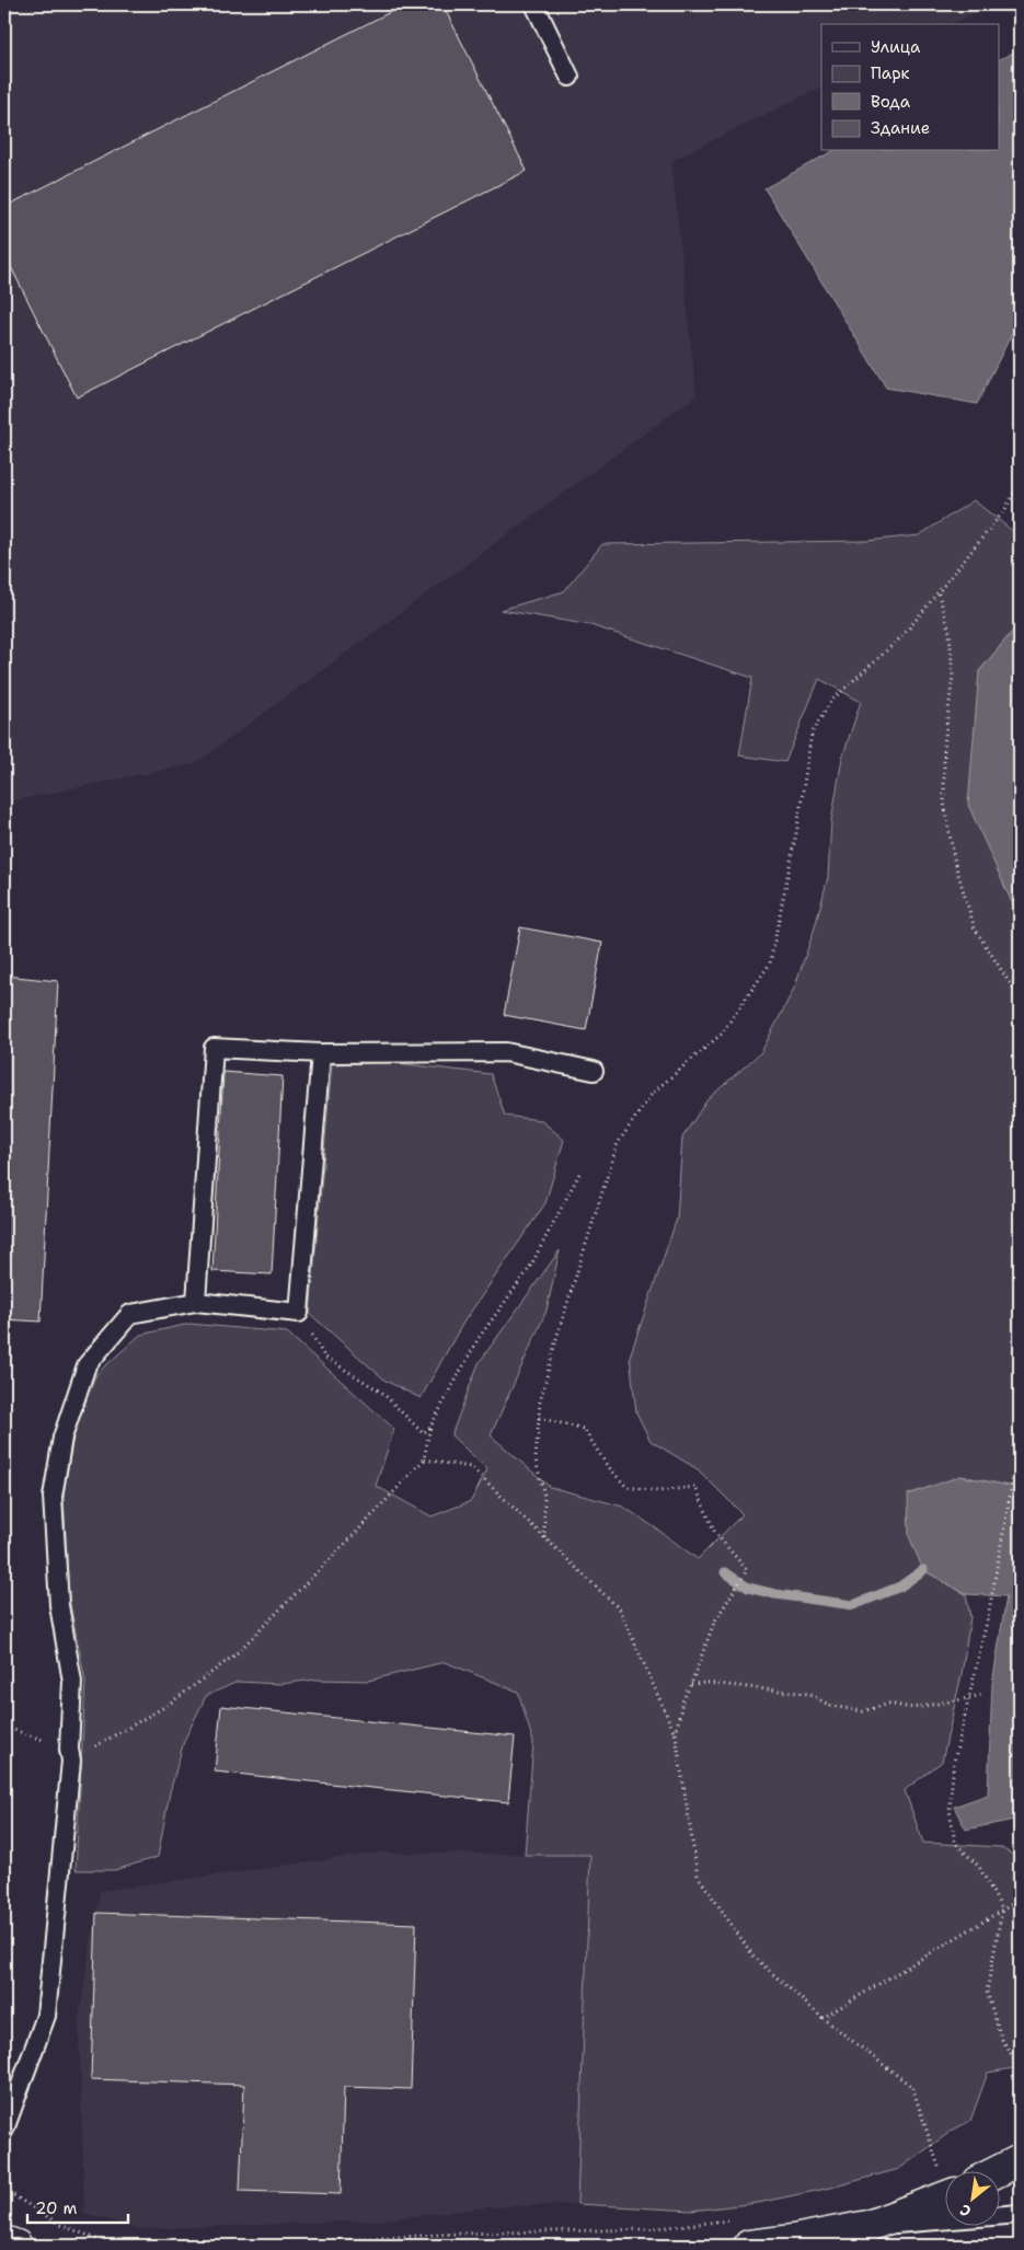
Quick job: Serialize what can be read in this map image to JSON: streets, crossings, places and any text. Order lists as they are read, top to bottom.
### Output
{
  "legend": [
    "Улица",
    "Парк",
    "Вода",
    "Здание"
  ],
  "scale_bar": "20 m",
  "north": "bottom left"
}
